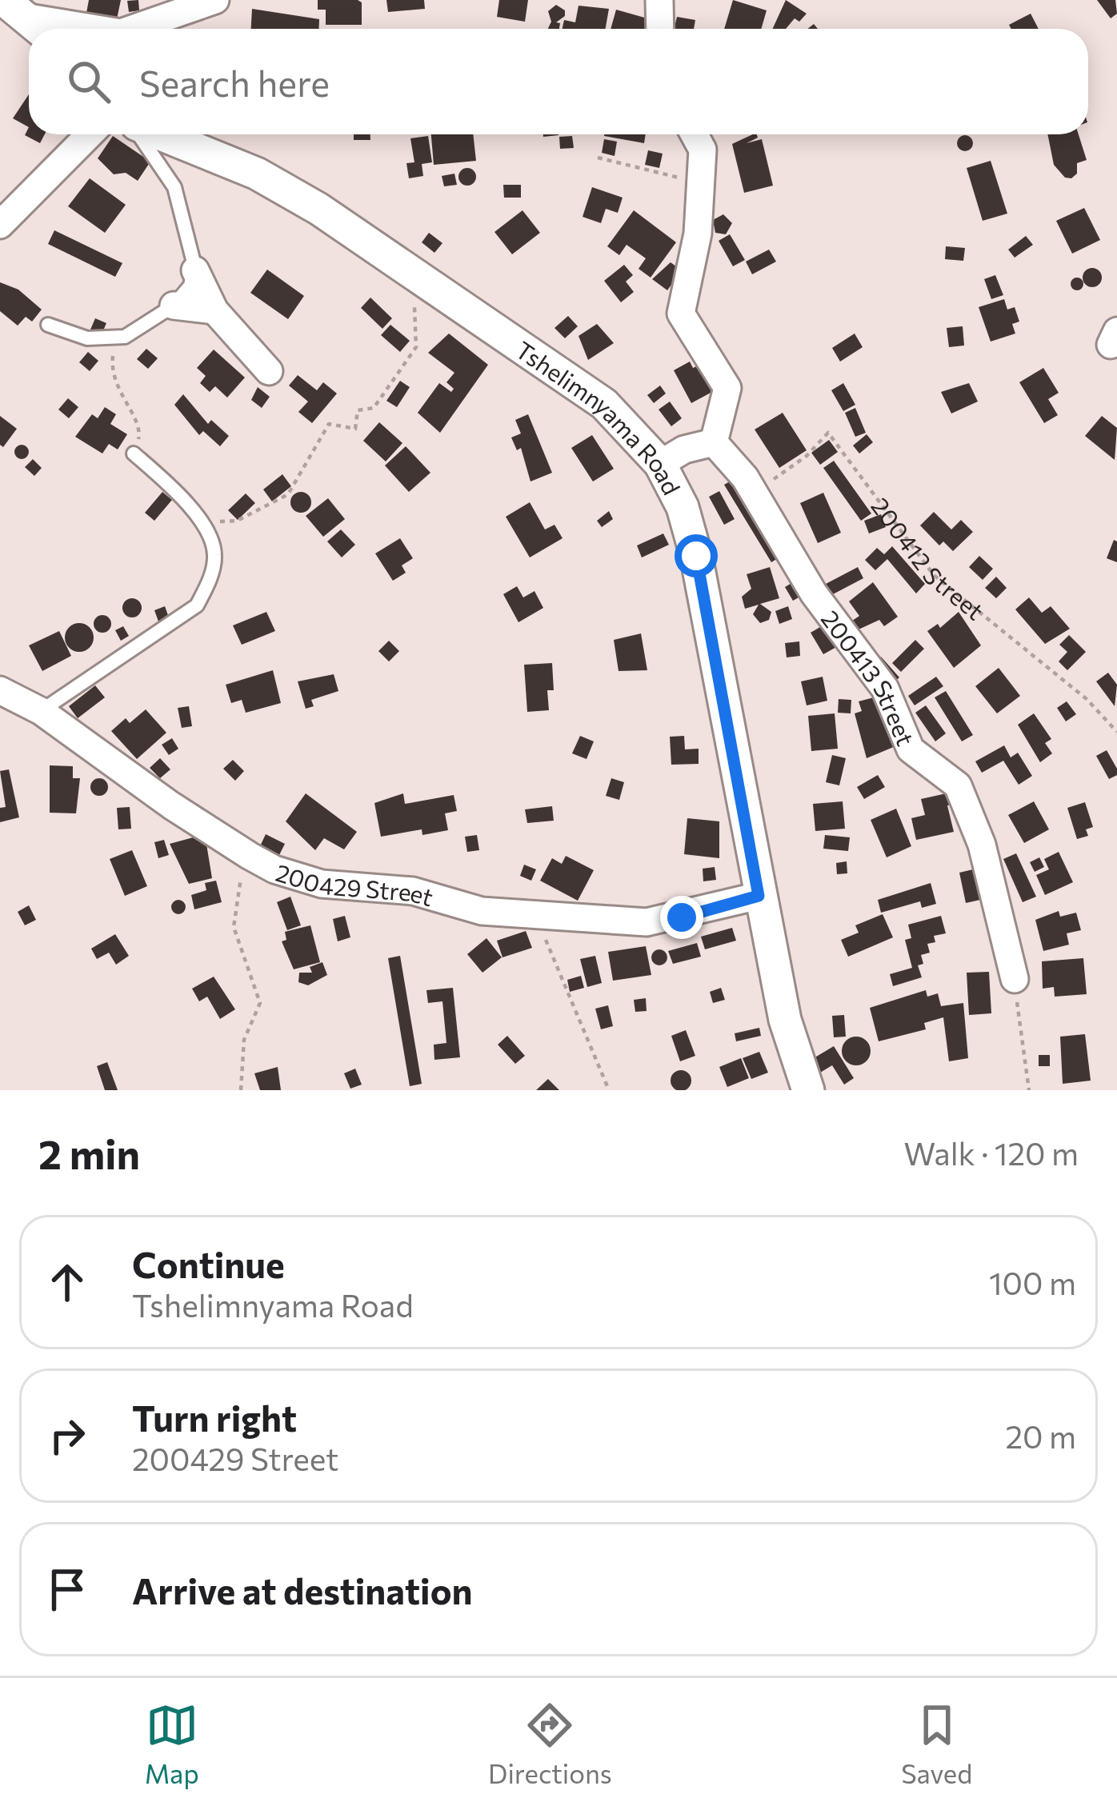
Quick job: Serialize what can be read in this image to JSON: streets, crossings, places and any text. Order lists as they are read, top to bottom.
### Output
{
  "streets": {
    "street": ["Tshelimnyama Road", "200413 Street", "200429 Street"],
    "path": ["200412 Street"]
  },
  "crossings": [
    ["Tshelimnyama Road", "200429 Street"],
    ["200412 Street", "200413 Street"]
  ],
  "page": {
    "search": "Search here",
    "heading": ["2 min", "Walk · 120 m"],
    "list": [
      ["Continue", "Tshelimnyama Road", "100 m"],
      ["Turn right", "200429 Street", "20 m"],
      "Arrive at destination"
    ],
    "nav": ["Map", "Directions", "Saved"]
  }
}
